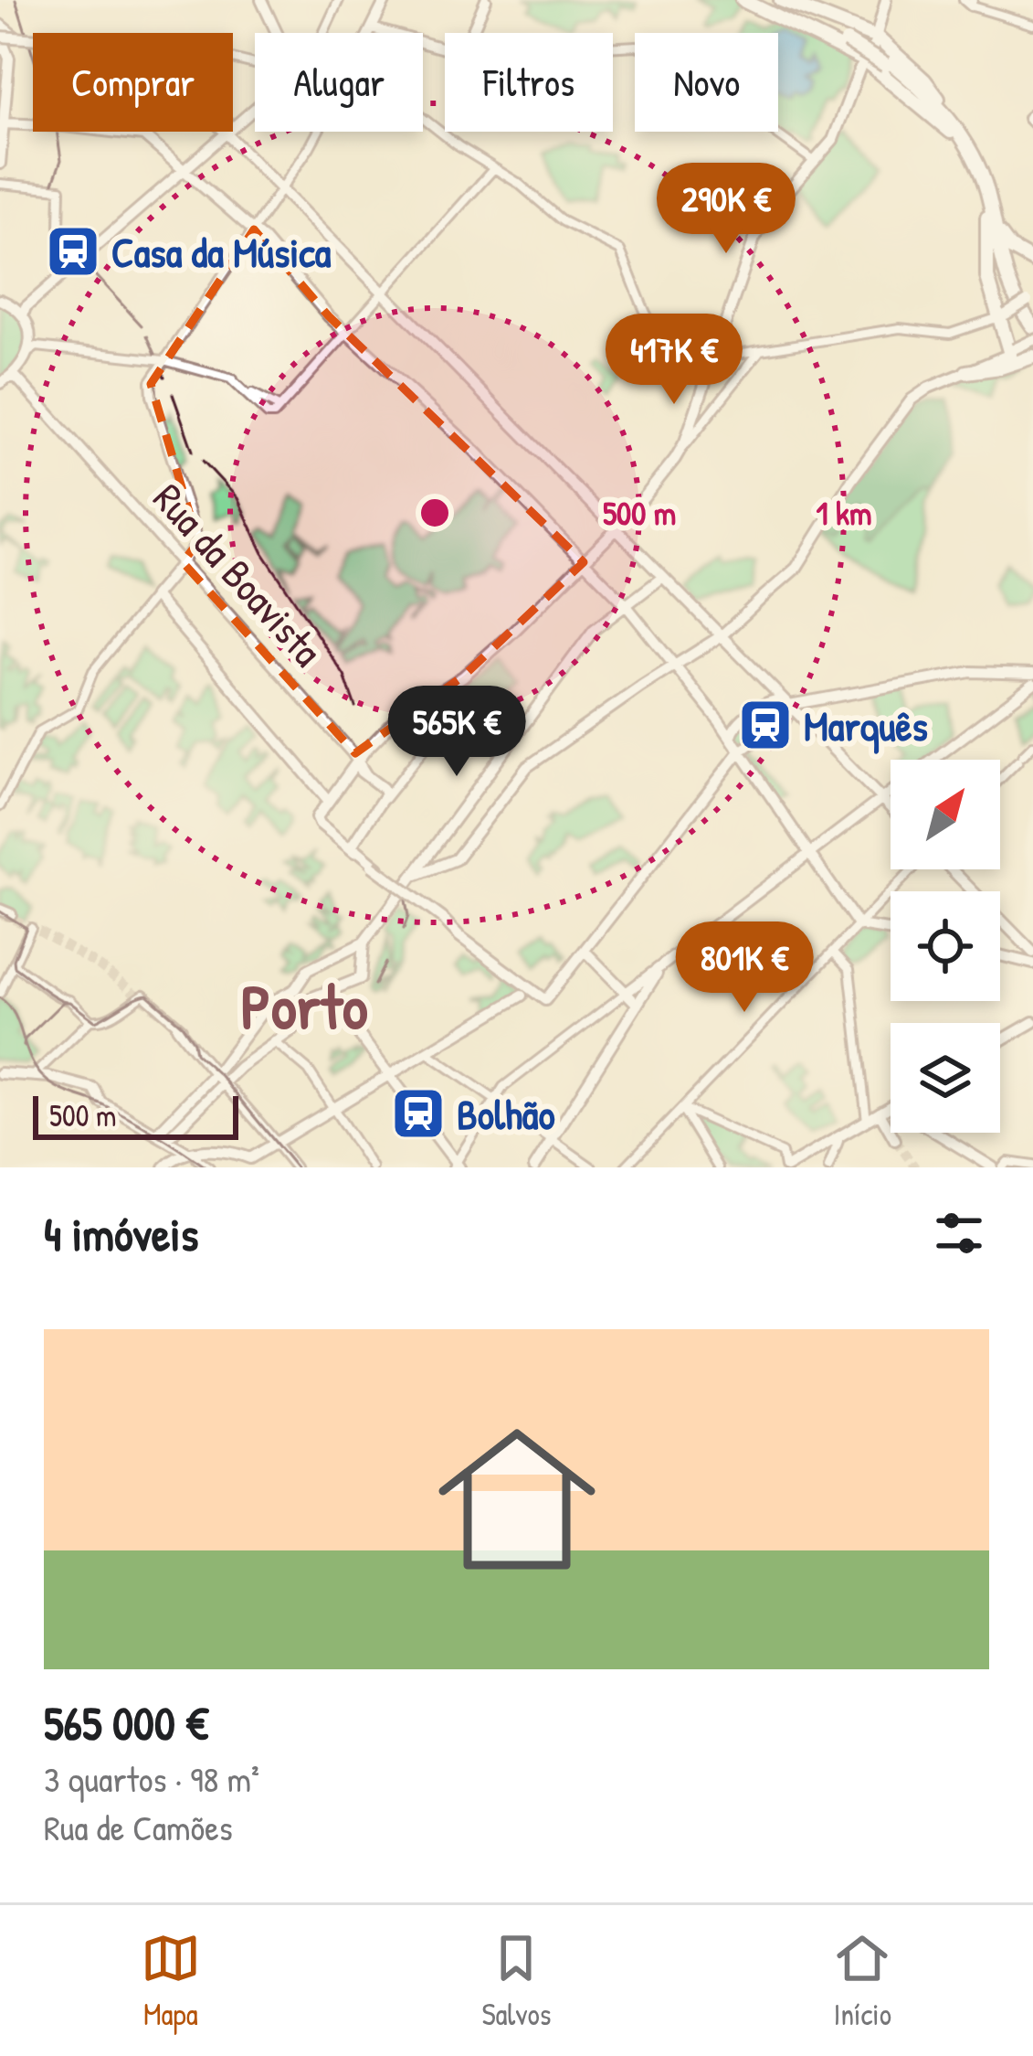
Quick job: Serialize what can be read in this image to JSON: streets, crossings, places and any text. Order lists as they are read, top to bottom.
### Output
{
  "streets": {
    "main road": ["Rua da Boavista"]
  },
  "districts": ["Porto"],
  "places": {
    "station": ["Casa da Música", "Marquês", "Bolhão"]
  },
  "scale_bar": "500 m",
  "north": "top right",
  "page": {
    "chip": [
      "Comprar",
      "Alugar",
      "Filtros",
      "Novo"
    ],
    "price": [
      "290K €",
      "417K €",
      "565K €",
      "801K €"
    ],
    "scale": "500 m",
    "heading": "4 imóveis",
    "list": [
      {
        "name": "565 000 €",
        "note": "3 quartos · 98 m² · Rua de Camões"
      }
    ],
    "tabs": ["Mapa", "Salvos", "Início"]
  },
  "rings": ["500 m", "1 km"]
}
